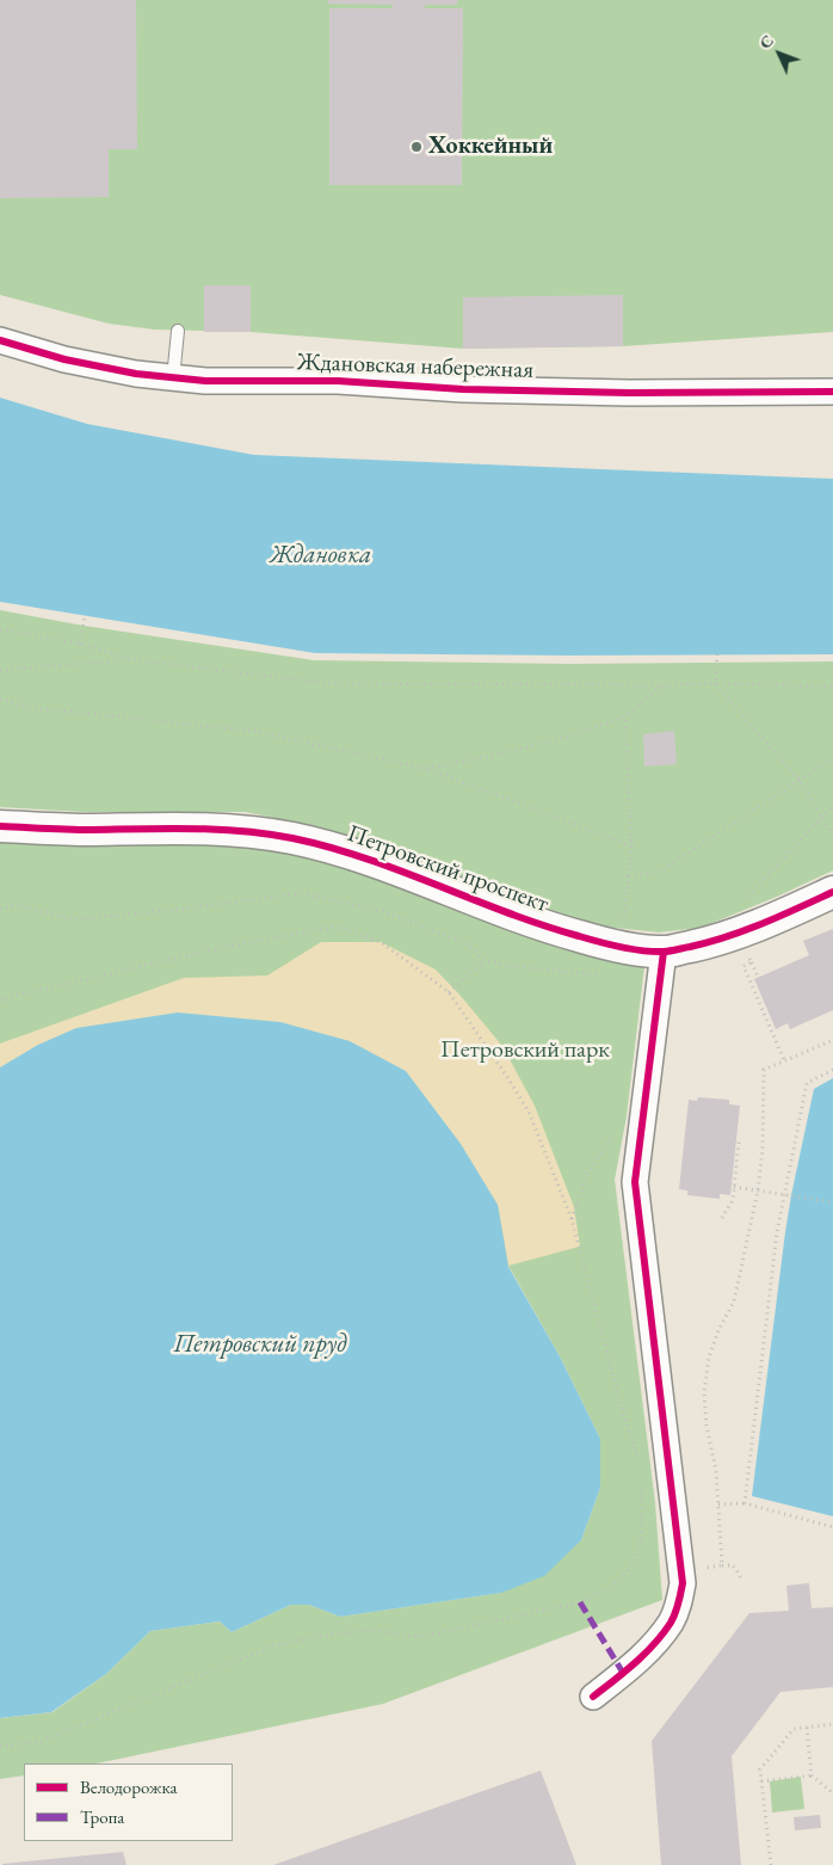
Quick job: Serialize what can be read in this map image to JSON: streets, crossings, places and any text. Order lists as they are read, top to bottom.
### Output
{
  "streets": {
    "street": ["Ждановская набережная", "Петровский проспект"]
  },
  "water": ["Ждановка", "Петровский пруд"],
  "parks": ["Петровский парк"],
  "places": ["Хоккейный"],
  "legend": ["Велодорожка", "Тропа"],
  "north": "top left"
}
